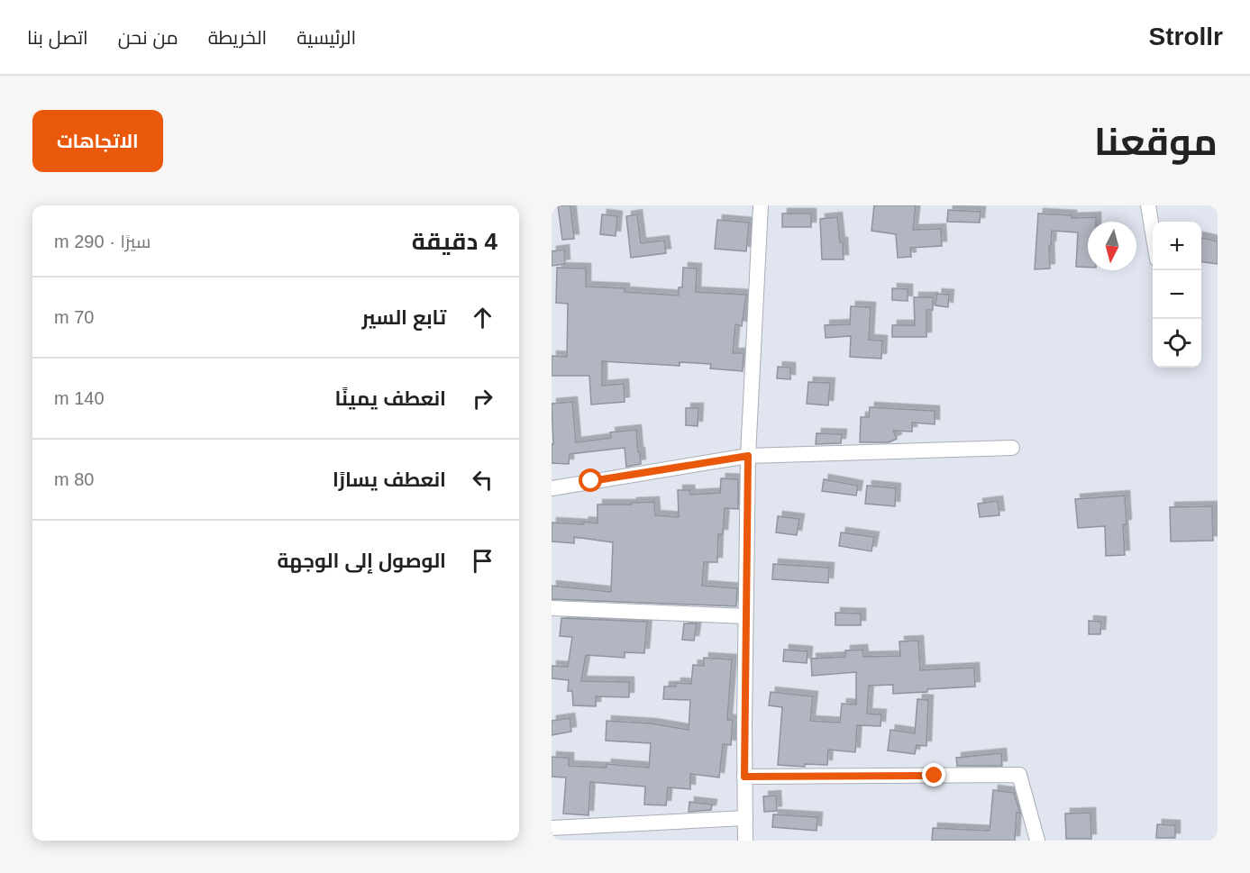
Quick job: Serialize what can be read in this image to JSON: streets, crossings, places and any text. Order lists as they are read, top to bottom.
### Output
{
  "north": "bottom",
  "page": {
    "header": "Strollr",
    "nav": [
      "الرئيسية",
      "الخريطة",
      "من نحن",
      "اتصل بنا"
    ],
    "title": "موقعنا",
    "buttons": "الاتجاهات",
    "heading": ["4 دقيقة", "سيرًا · 290 m"],
    "map_buttons": ["+", "−"],
    "list": [
      ["تابع السير", "70 m"],
      ["انعطف يمينًا", "140 m"],
      ["انعطف يسارًا", "80 m"],
      "الوصول إلى الوجهة"
    ]
  }
}
